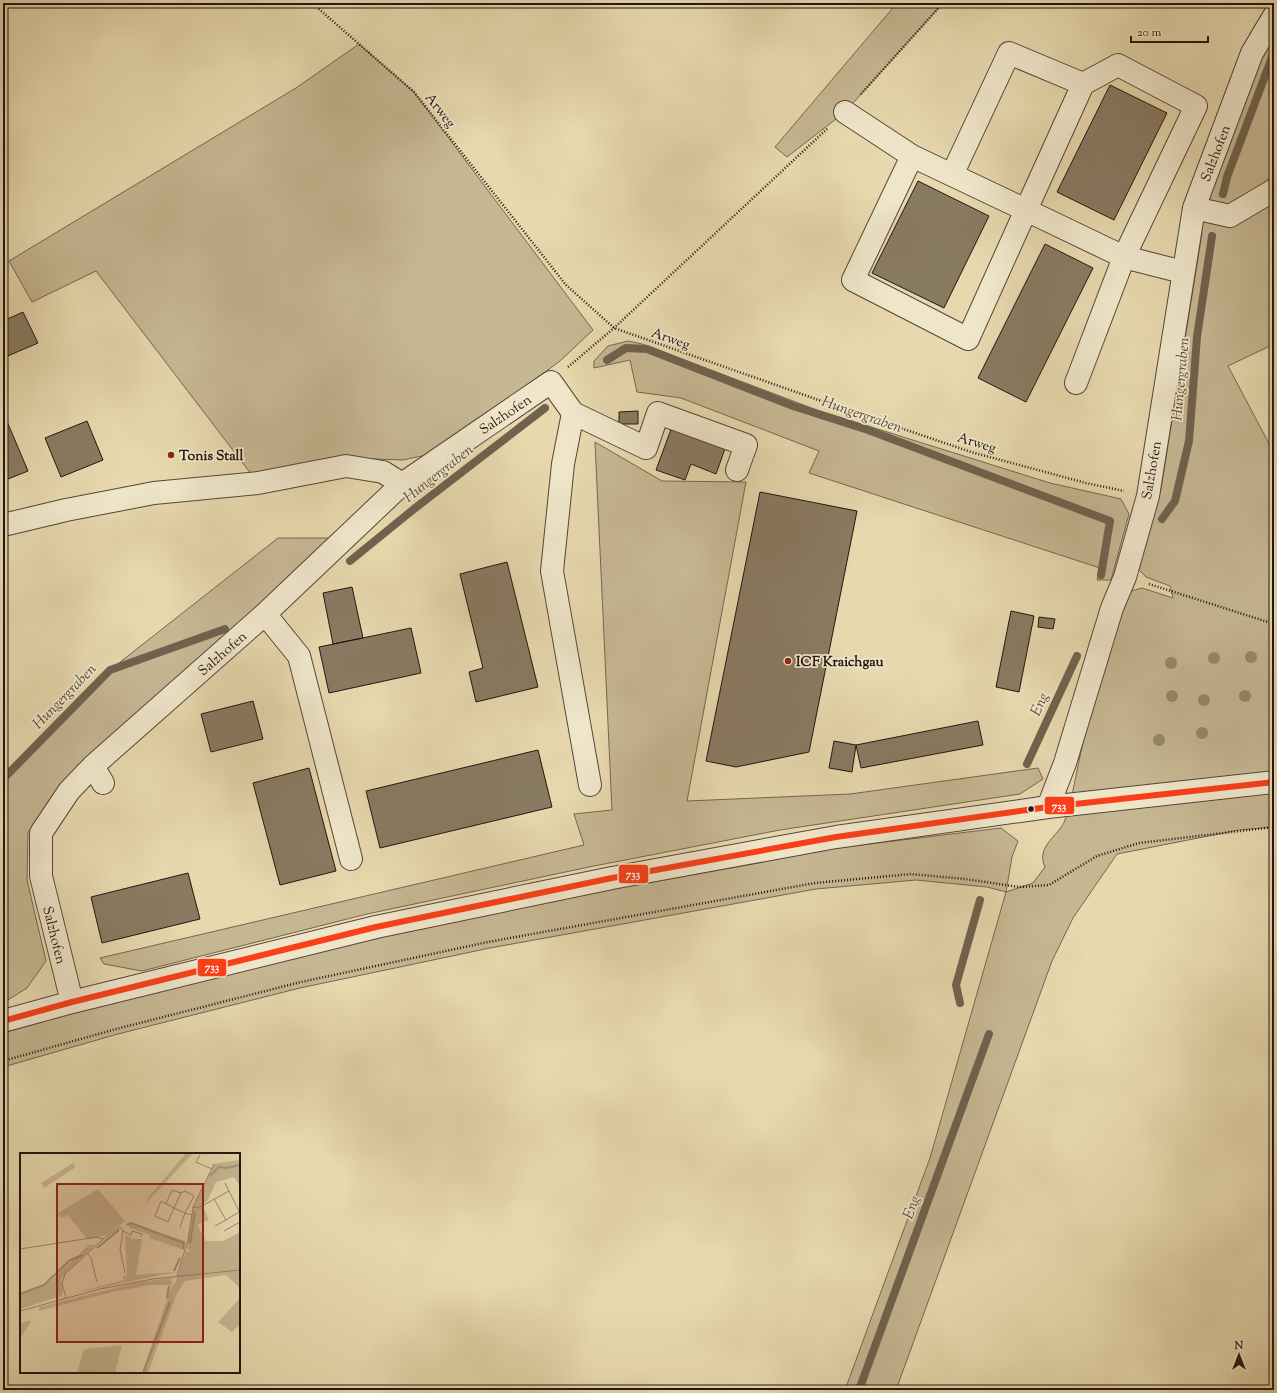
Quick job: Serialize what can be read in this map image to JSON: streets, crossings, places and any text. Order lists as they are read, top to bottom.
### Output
{
  "streets": {
    "street": ["Salzhofen"],
    "path": ["Arweg"]
  },
  "crossings": [
    ["Arweg", "Salzhofen"]
  ],
  "water": ["Hungergraben", "Eng"],
  "places": ["Tonis Stall", "ICF Kraichgau"],
  "lines": ["transit line 733"],
  "scale_bar": "20 m",
  "north": "top"
}
